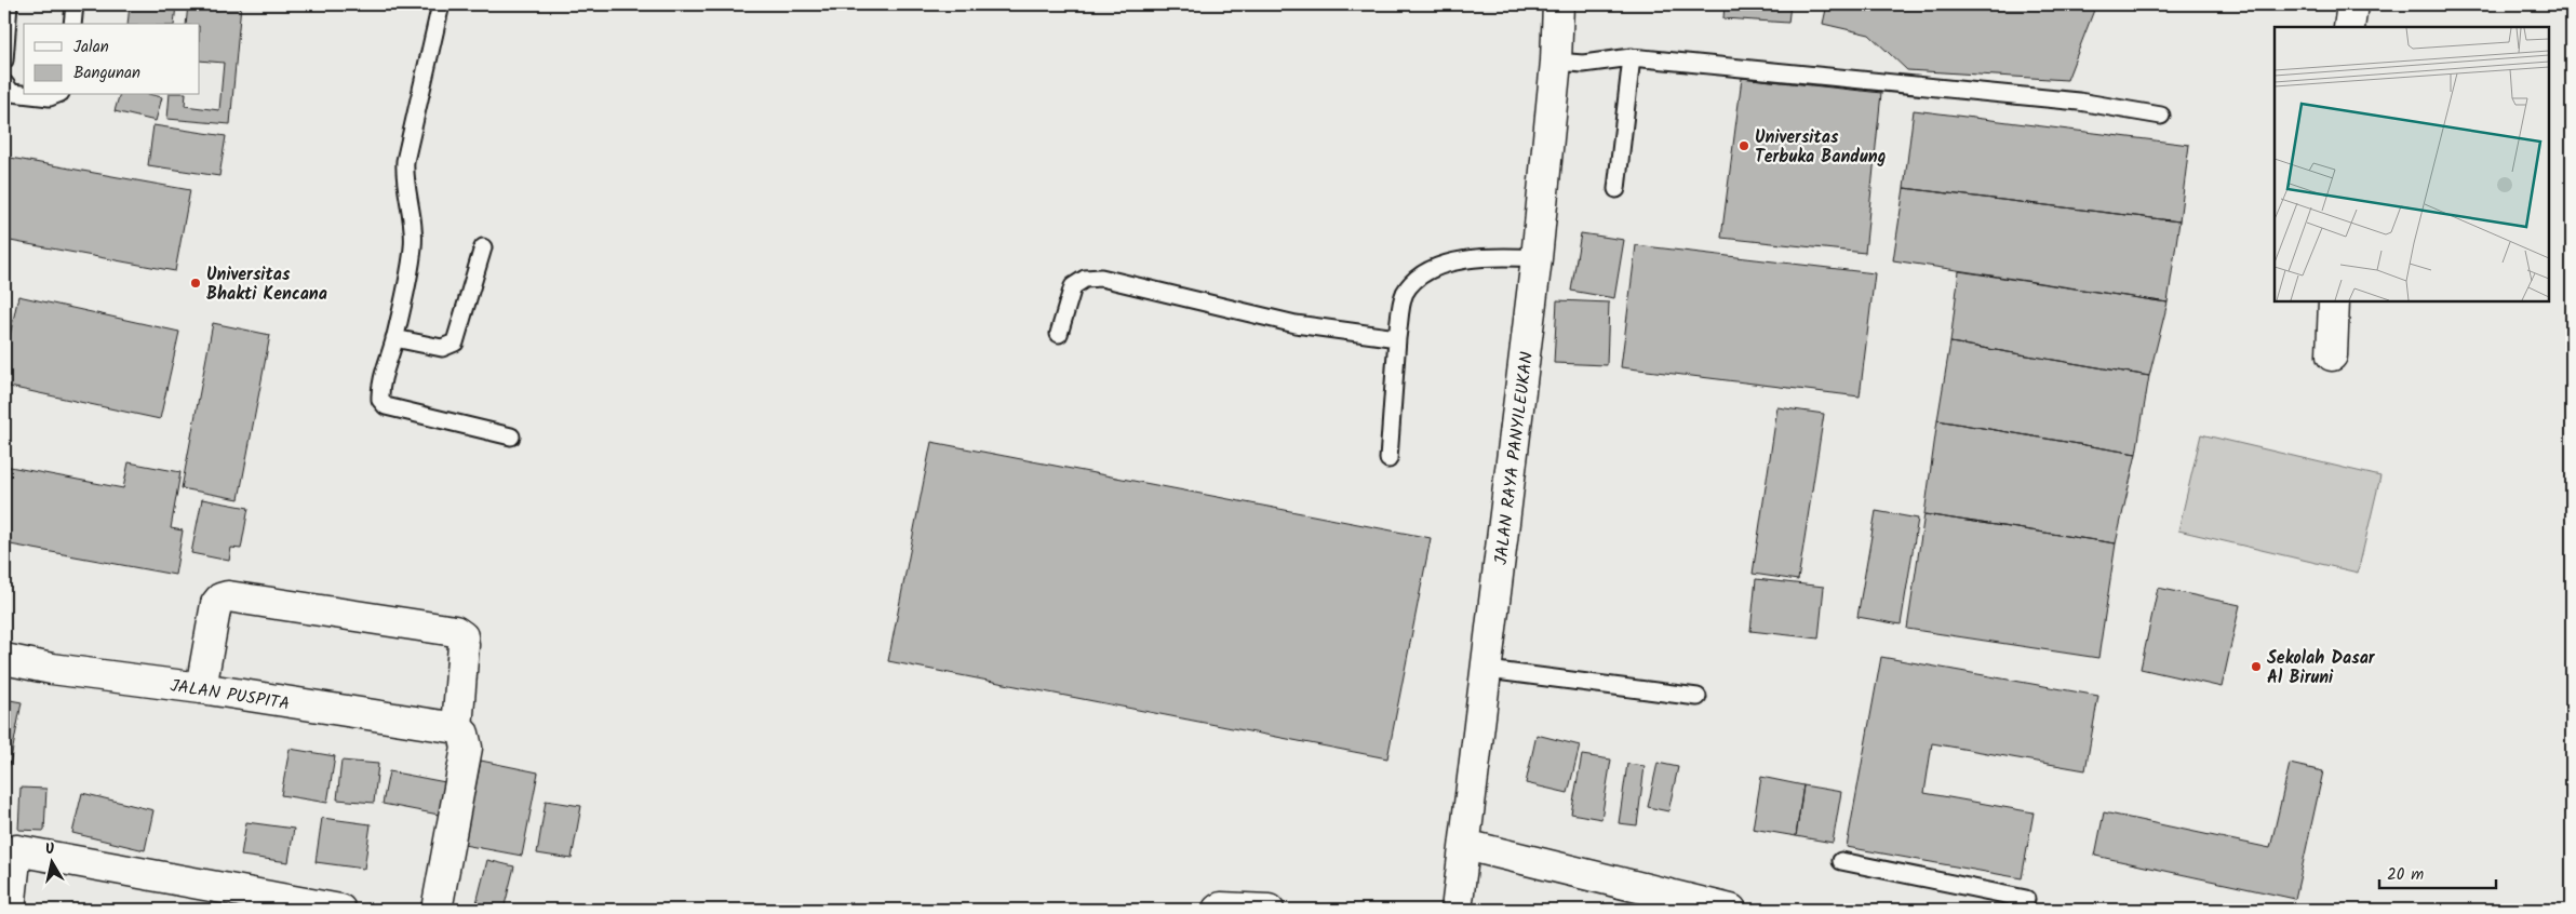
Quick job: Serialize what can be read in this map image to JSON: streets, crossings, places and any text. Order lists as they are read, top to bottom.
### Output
{
  "streets": {
    "street": ["JALAN RAYA PANYILEUKAN", "JALAN PUSPITA"]
  },
  "places": ["Universitas Terbuka Bandung", "Universitas Bhakti Kencana", "Sekolah Dasar Al Biruni"],
  "legend": ["Jalan", "Bangunan"],
  "scale_bar": "20 m",
  "north": "top"
}
